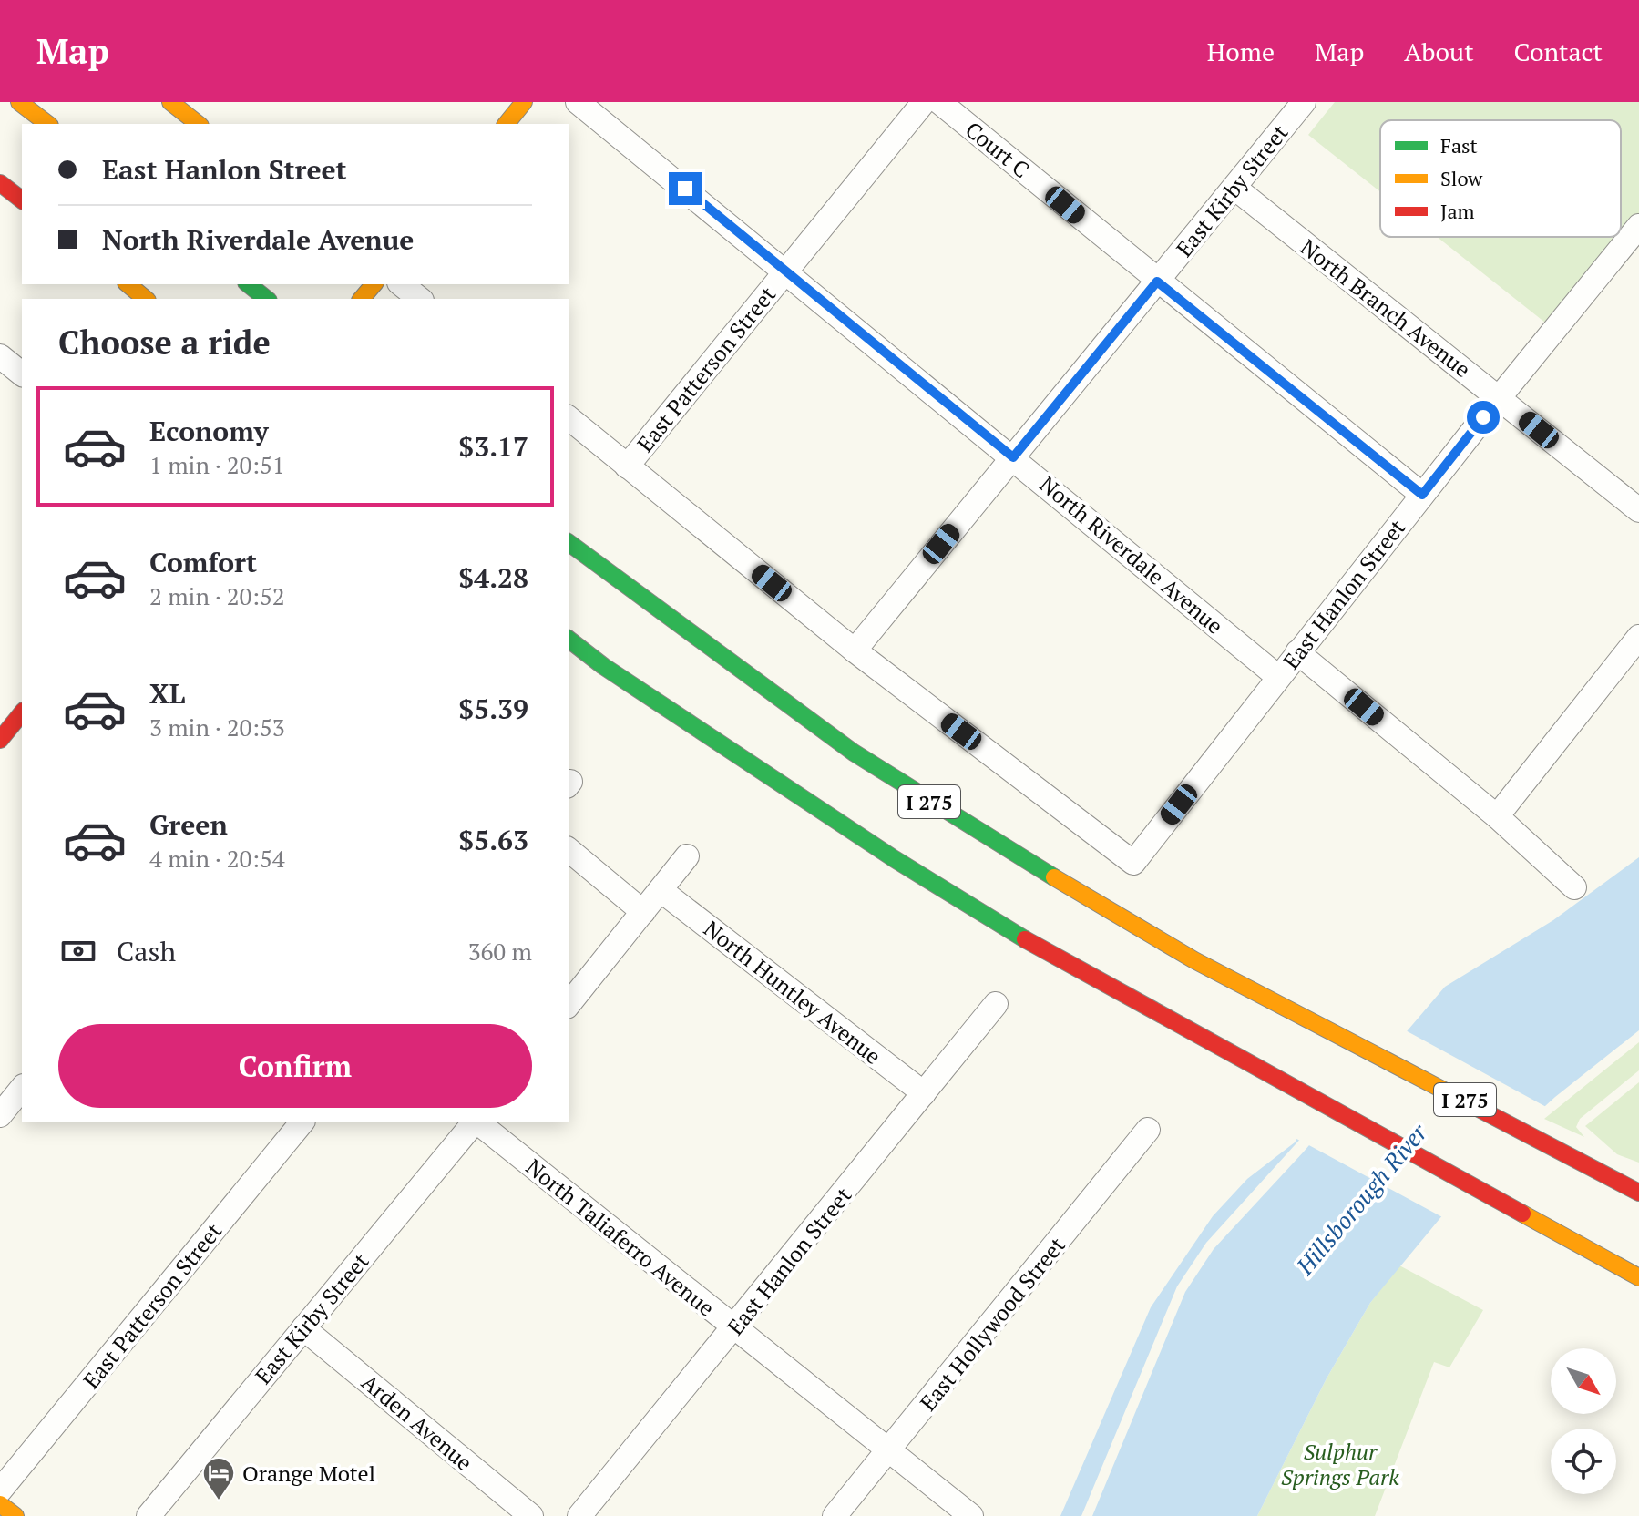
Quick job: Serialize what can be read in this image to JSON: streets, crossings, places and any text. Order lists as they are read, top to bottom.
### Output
{
  "streets": {
    "main road": ["I 275"],
    "street": [
      "Court C",
      "East Kirby Street",
      "North Branch Avenue",
      "East Patterson Street",
      "North Riverdale Avenue",
      "East Hanlon Street",
      "North Huntley Avenue",
      "North Taliaferro Avenue",
      "East Hollywood Street",
      "Arden Avenue"
    ]
  },
  "crossings": [
    ["Court C", "East Kirby Street"],
    ["Court C", "East Hanlon Street"],
    ["East Kirby Street", "North Branch Avenue"],
    ["East Kirby Street", "North Riverdale Avenue"],
    ["East Kirby Street", "East Hanlon Street"],
    ["East Kirby Street", "Arden Avenue"],
    ["North Branch Avenue", "East Hanlon Street"],
    ["East Patterson Street", "North Riverdale Avenue"],
    ["North Riverdale Avenue", "East Hanlon Street"],
    ["East Hanlon Street", "North Huntley Avenue"],
    ["East Hanlon Street", "North Taliaferro Avenue"],
    ["North Taliaferro Avenue", "East Hollywood Street"]
  ],
  "water": ["Hillsborough River"],
  "parks": ["Sulphur Springs Park"],
  "places": {
    "hotel": ["Orange Motel"]
  },
  "legend": ["Fast", "Slow", "Jam"],
  "north": "bottom right",
  "page": {
    "header": "Map",
    "nav": [
      "Home",
      "Map",
      "About",
      "Contact"
    ],
    "banner": ["East Hanlon Street", "North Riverdale Avenue"],
    "heading": "Choose a ride",
    "list": [
      {
        "name": "Economy",
        "note": "1 min · 20:51",
        "value": "$3.17"
      },
      {
        "name": "Comfort",
        "note": "2 min · 20:52",
        "value": "$4.28"
      },
      {
        "name": "XL",
        "note": "3 min · 20:53",
        "value": "$5.39"
      },
      {
        "name": "Green",
        "note": "4 min · 20:54",
        "value": "$5.63"
      }
    ],
    "pay": ["Cash", "360 m"],
    "buttons": "Confirm"
  }
}
